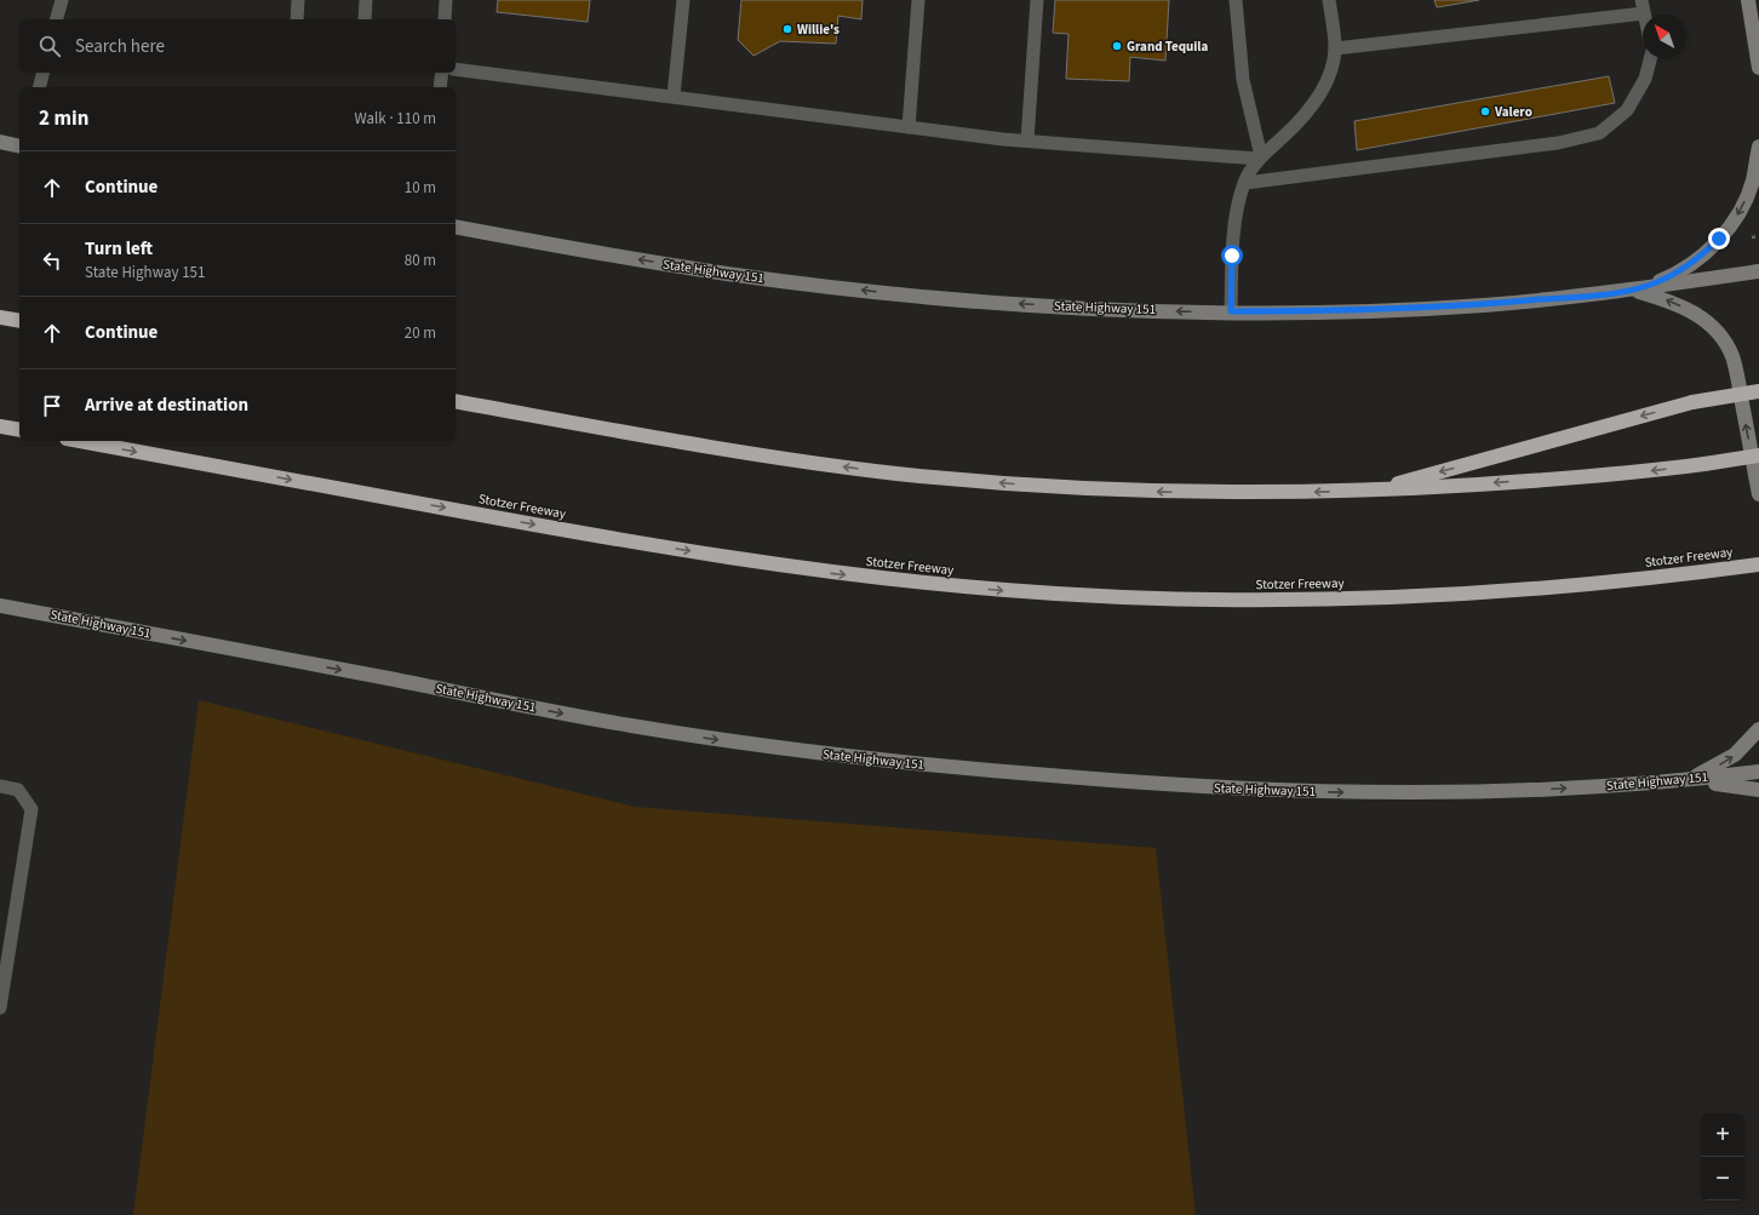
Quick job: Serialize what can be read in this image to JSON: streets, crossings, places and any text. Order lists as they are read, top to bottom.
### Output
{
  "streets": {
    "highway": ["Stotzer Freeway"],
    "main road": ["State Highway 151"]
  },
  "places": ["Willie's", "Grand Tequila", "Valero"],
  "north": "top left",
  "page": {
    "search": "Search here",
    "heading": ["2 min", "Walk · 110 m"],
    "list": [
      ["Continue", "10 m"],
      ["Turn left", "State Highway 151", "80 m"],
      ["Continue", "20 m"],
      "Arrive at destination"
    ],
    "map_buttons": ["+", "−"]
  }
}
